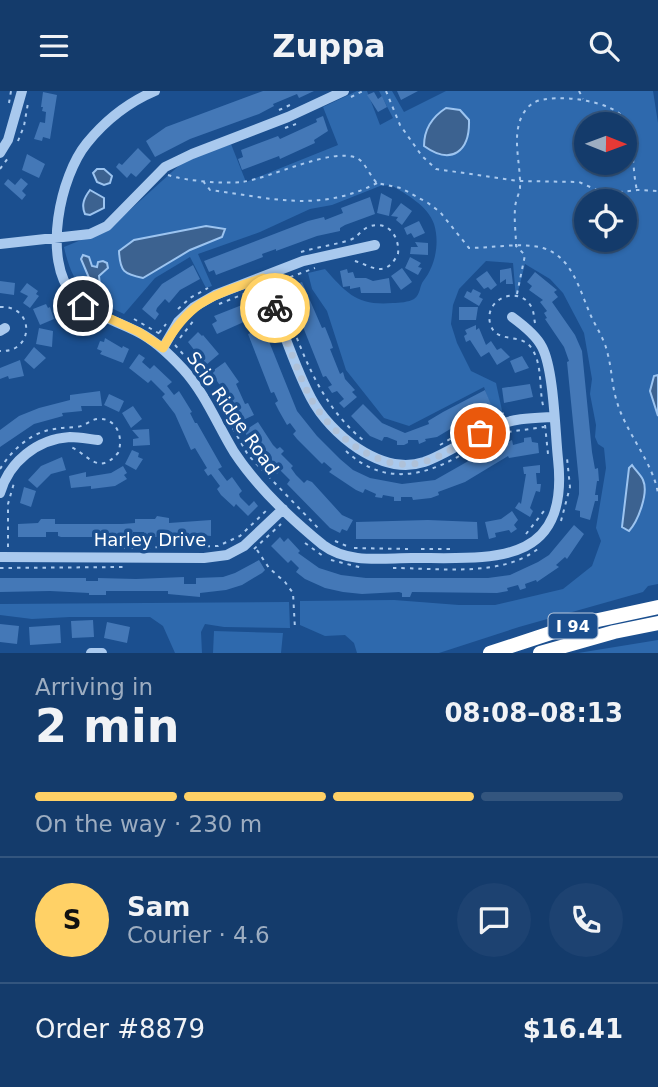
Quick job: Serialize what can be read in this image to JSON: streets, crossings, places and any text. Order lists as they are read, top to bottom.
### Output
{
  "streets": {
    "highway": ["I 94"],
    "street": ["Scio Ridge Road", "Harley Drive"]
  },
  "crossings": [
    ["Scio Ridge Road", "Harley Drive"]
  ],
  "north": "right",
  "page": {
    "header": "Zuppa",
    "heading": ["2 min", "Arriving in", "08:08–08:13"],
    "panel": [
      "Sam",
      "Courier · 4.6",
      "Order #8879",
      "$16.41"
    ],
    "bar": "On the way · 230 m",
    "round": "S"
  }
}
